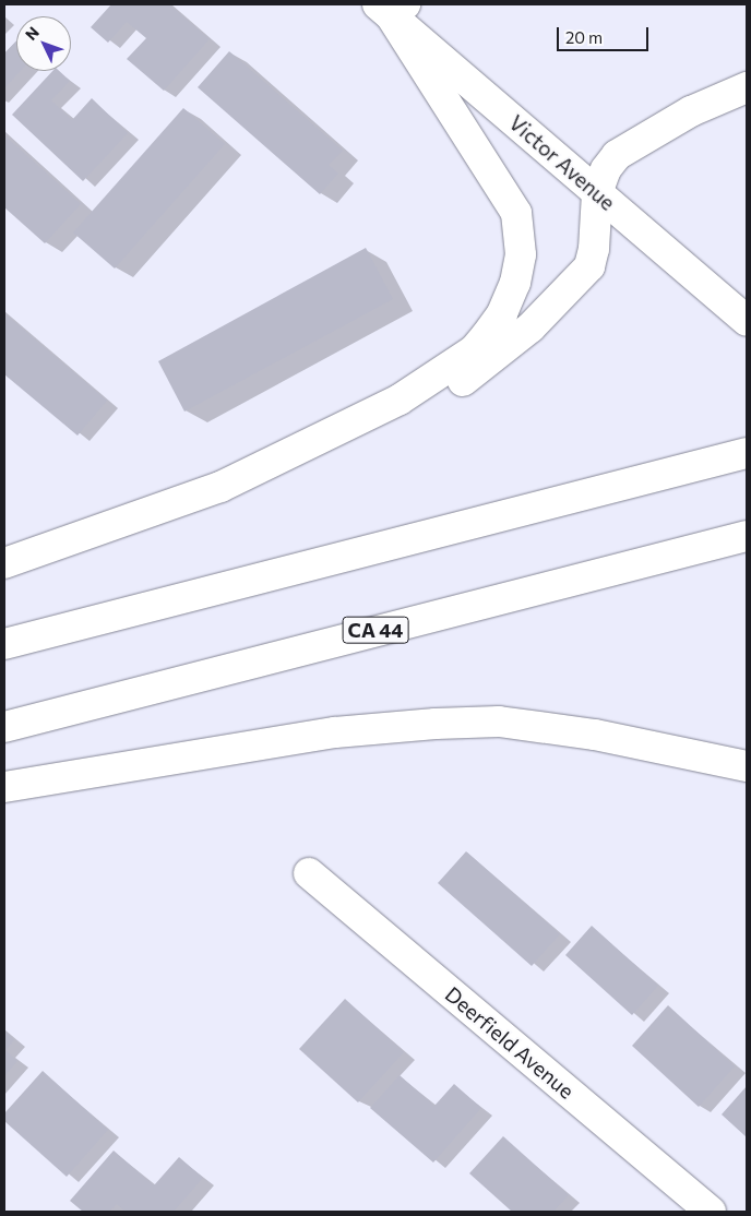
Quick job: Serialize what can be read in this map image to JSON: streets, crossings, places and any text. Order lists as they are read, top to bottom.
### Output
{
  "streets": {
    "main road": ["Victor Avenue", "CA 44", "Deerfield Avenue"]
  },
  "scale_bar": "20 m",
  "north": "top left"
}
